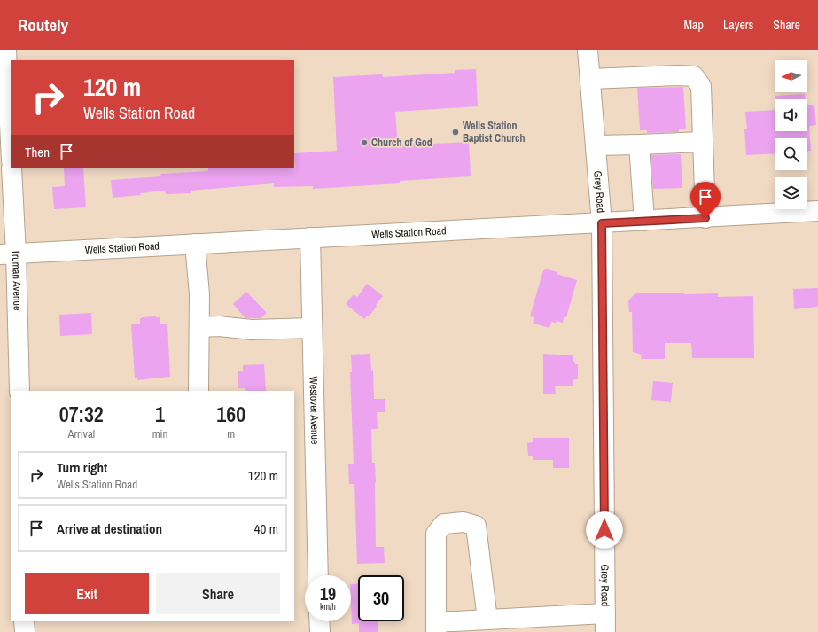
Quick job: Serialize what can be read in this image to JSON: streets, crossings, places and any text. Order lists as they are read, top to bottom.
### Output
{
  "streets": {
    "street": [
      "Grey Road",
      "Wells Station Road",
      "Truman Avenue",
      "Westover Avenue"
    ]
  },
  "crossings": [
    ["Grey Road", "Wells Station Road"],
    ["Wells Station Road", "Truman Avenue"],
    ["Wells Station Road", "Westover Avenue"]
  ],
  "places": ["Wells Station Baptist Church", "Church of God"],
  "north": "left",
  "page": {
    "header": "Routely",
    "nav": ["Map", "Layers", "Share"],
    "turn": ["120 m", "Wells Station Road"],
    "then": "Then",
    "eta": [
      "07:32",
      "Arrival",
      "1",
      "min",
      "160",
      "m"
    ],
    "list": [
      {
        "name": "Turn right",
        "note": "Wells Station Road",
        "value": "120 m"
      },
      {
        "name": "Arrive at destination",
        "value": "40 m"
      }
    ],
    "buttons": ["Exit", "Share"],
    "speed": "19 km/h",
    "limit": "30"
  }
}
